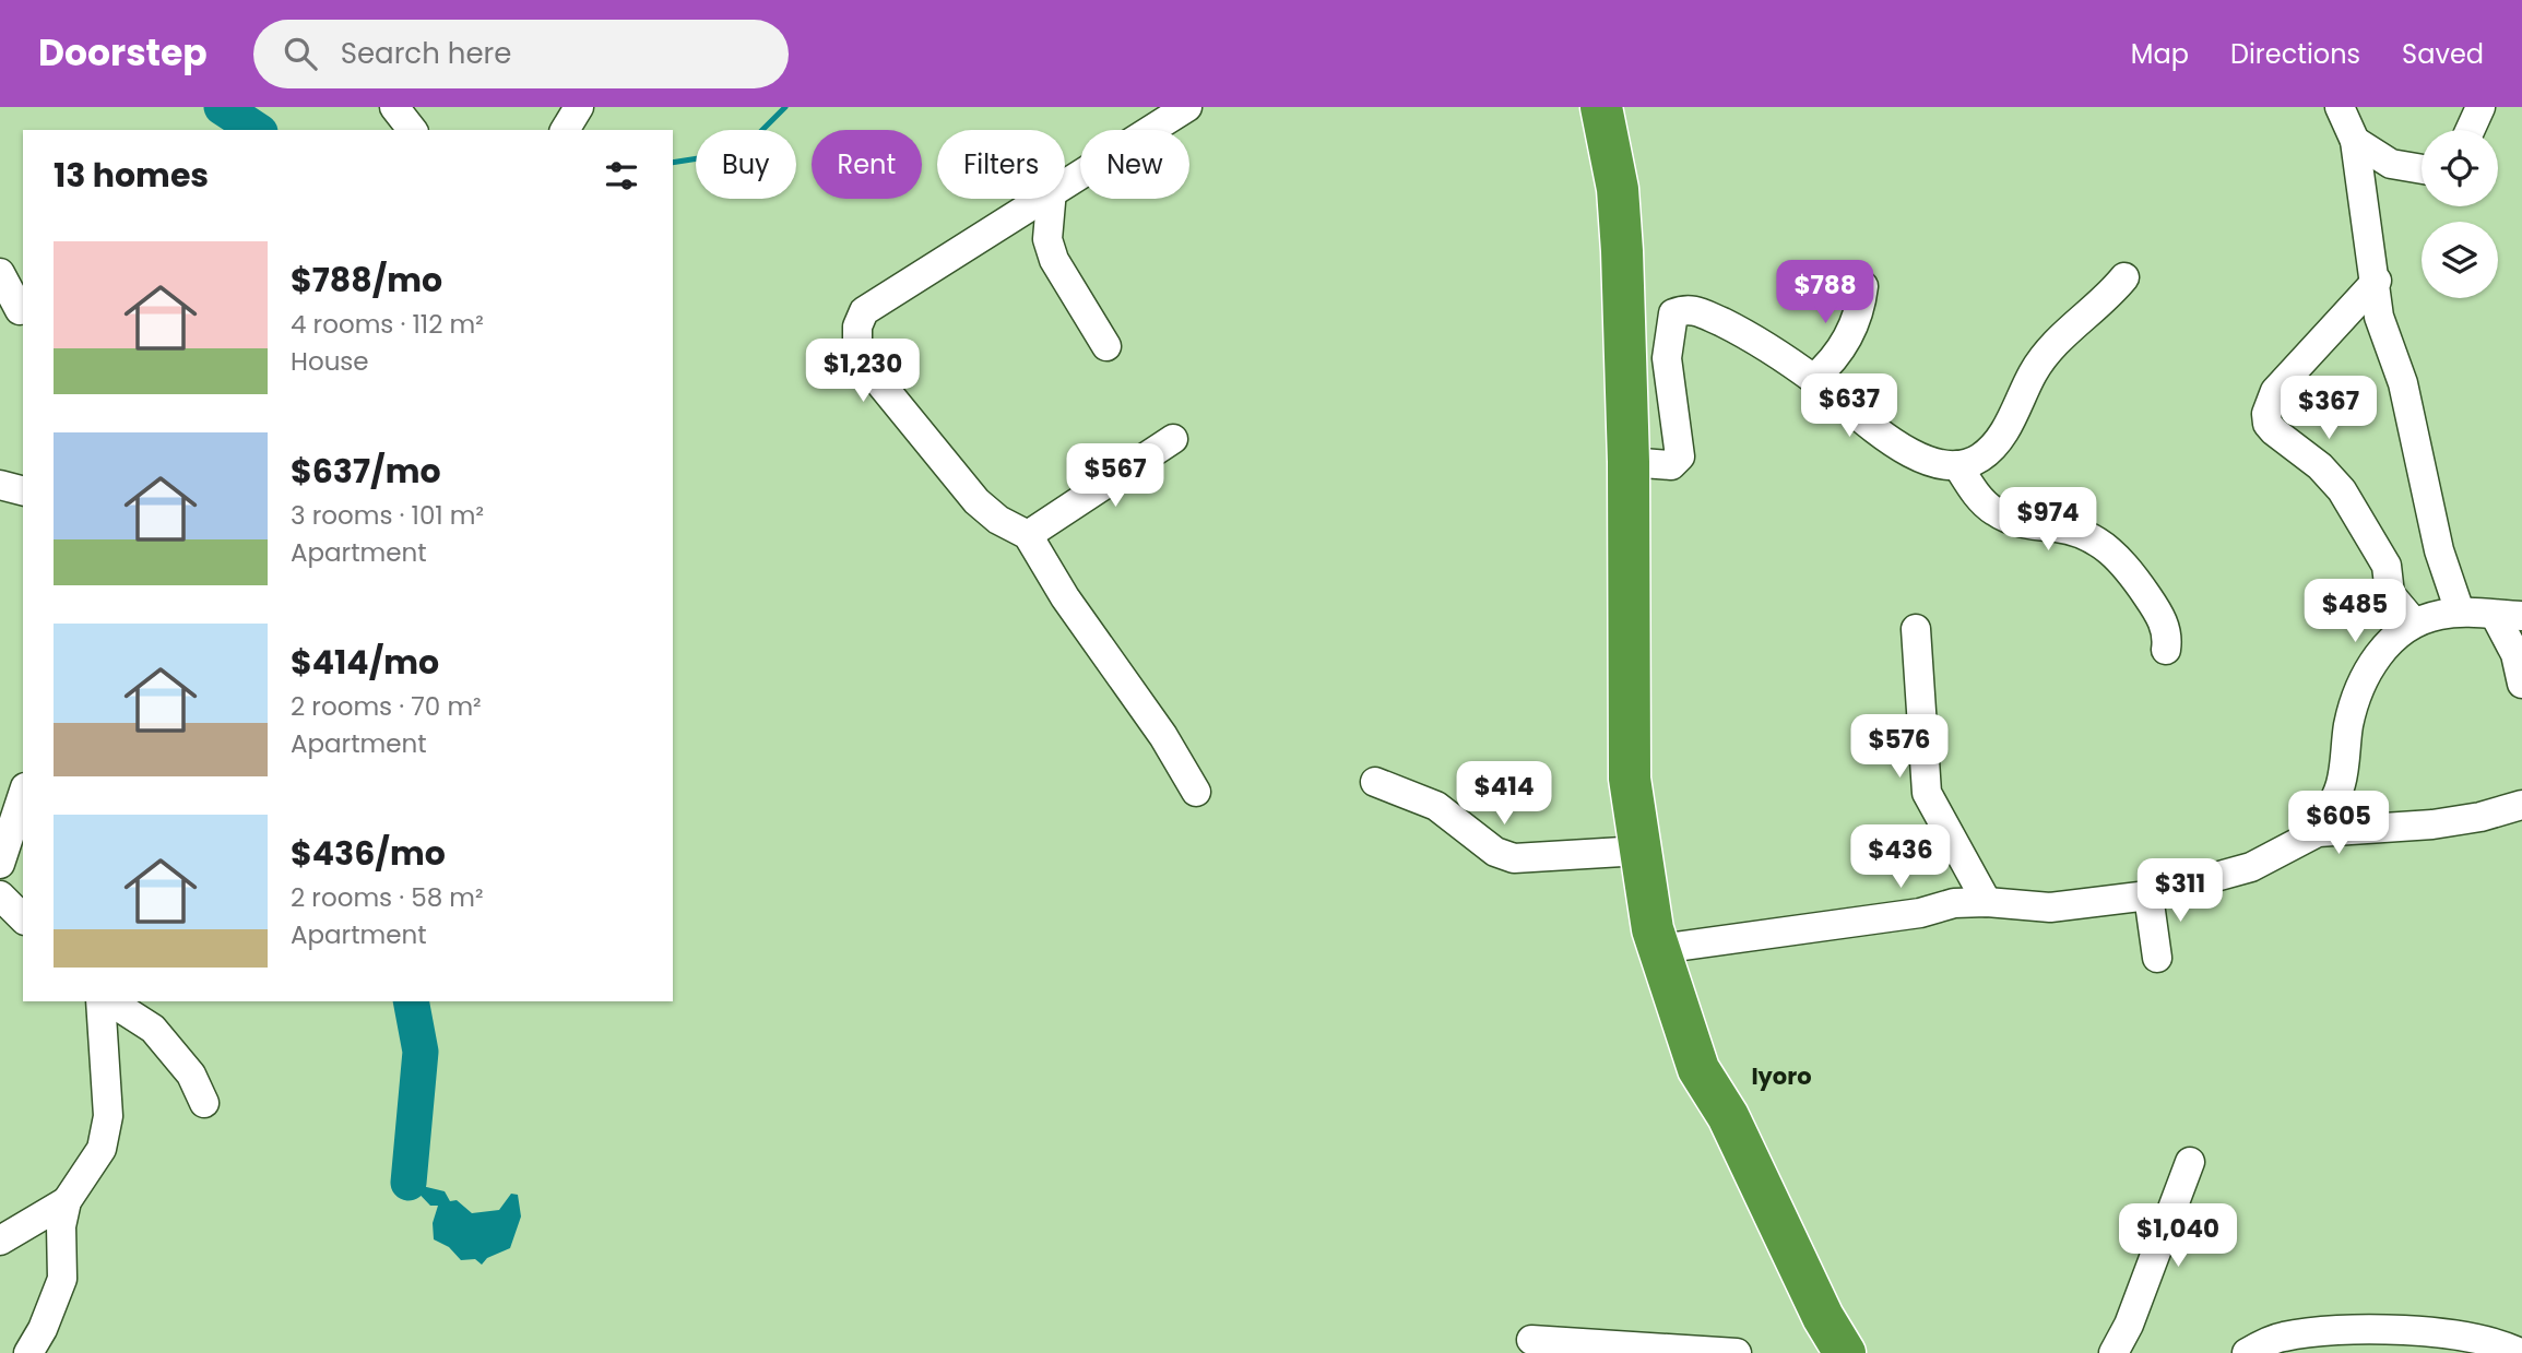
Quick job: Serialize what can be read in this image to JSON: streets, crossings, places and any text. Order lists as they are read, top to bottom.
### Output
{
  "districts": ["Iyoro"],
  "page": {
    "header": "Doorstep",
    "search": "Search here",
    "nav": ["Map", "Directions", "Saved"],
    "chip": [
      "Buy",
      "Rent",
      "Filters",
      "New"
    ],
    "heading": "13 homes",
    "list": [
      {
        "name": "$788/mo",
        "note": "4 rooms · 112 m² · House"
      },
      {
        "name": "$637/mo",
        "note": "3 rooms · 101 m² · Apartment"
      },
      {
        "name": "$414/mo",
        "note": "2 rooms · 70 m² · Apartment"
      },
      {
        "name": "$436/mo",
        "note": "2 rooms · 58 m² · Apartment"
      }
    ],
    "price": [
      "$788",
      "$1,230",
      "$637",
      "$367",
      "$567",
      "$974",
      "$485",
      "$576",
      "$414",
      "$605",
      "$436",
      "$311",
      "$1,040"
    ]
  }
}
